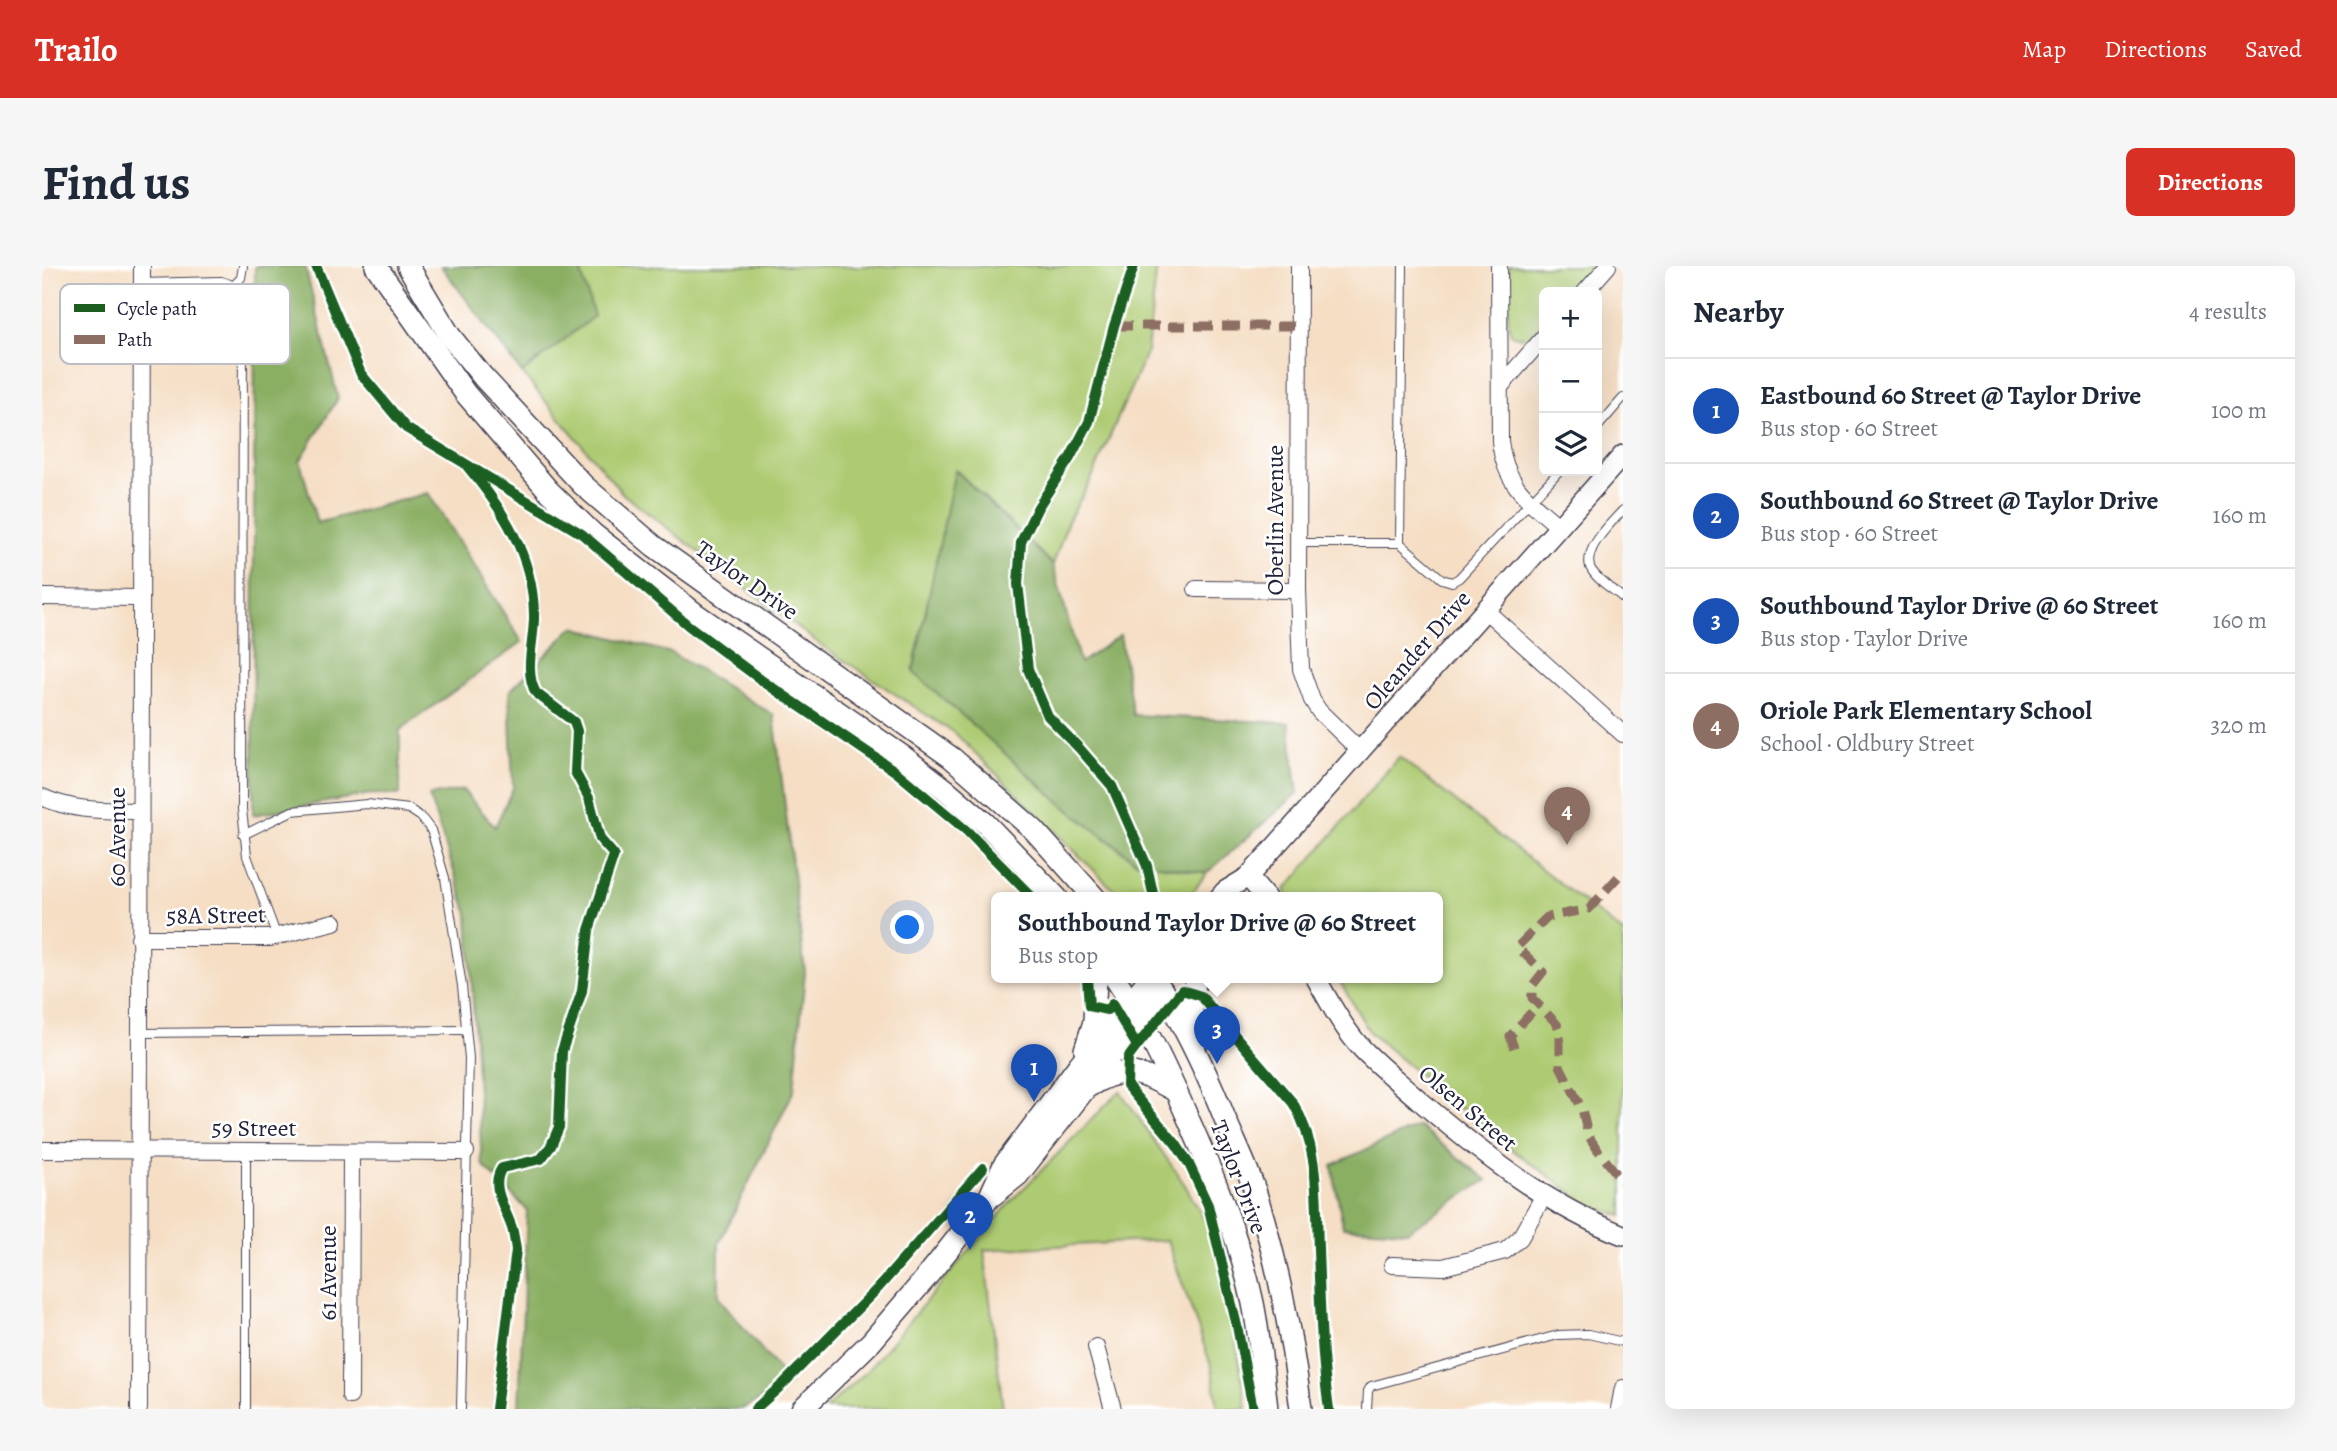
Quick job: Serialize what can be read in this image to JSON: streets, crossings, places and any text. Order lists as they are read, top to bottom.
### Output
{
  "streets": {
    "main road": ["Taylor Drive"],
    "street": [
      "Oberlin Avenue",
      "Oleander Drive",
      "60 Avenue",
      "58A Street",
      "Olsen Street",
      "59 Street",
      "61 Avenue"
    ]
  },
  "crossings": [
    ["Oberlin Avenue", "Oleander Drive"],
    ["60 Avenue", "58A Street"],
    ["60 Avenue", "59 Street"],
    ["59 Street", "61 Avenue"]
  ],
  "legend": ["Cycle path", "Path"],
  "page": {
    "header": "Trailo",
    "nav": ["Map", "Directions", "Saved"],
    "buttons": "Directions",
    "title": "Find us",
    "heading": ["Nearby", "4 results"],
    "map_buttons": ["+", "−"],
    "list": [
      {
        "mark": "1",
        "name": "Eastbound 60 Street @ Taylor Drive",
        "note": "Bus stop · 60 Street",
        "value": "100 m"
      },
      {
        "mark": "2",
        "name": "Southbound 60 Street @ Taylor Drive",
        "note": "Bus stop · 60 Street",
        "value": "160 m"
      },
      {
        "mark": "3",
        "name": "Southbound Taylor Drive @ 60 Street",
        "note": "Bus stop · Taylor Drive",
        "value": "160 m"
      },
      {
        "mark": "4",
        "name": "Oriole Park Elementary School",
        "note": "School · Oldbury Street",
        "value": "320 m"
      }
    ],
    "pins": [
      "4",
      "3",
      "1",
      "2"
    ],
    "popup": ["Southbound Taylor Drive @ 60 Street", "Bus stop"]
  }
}
